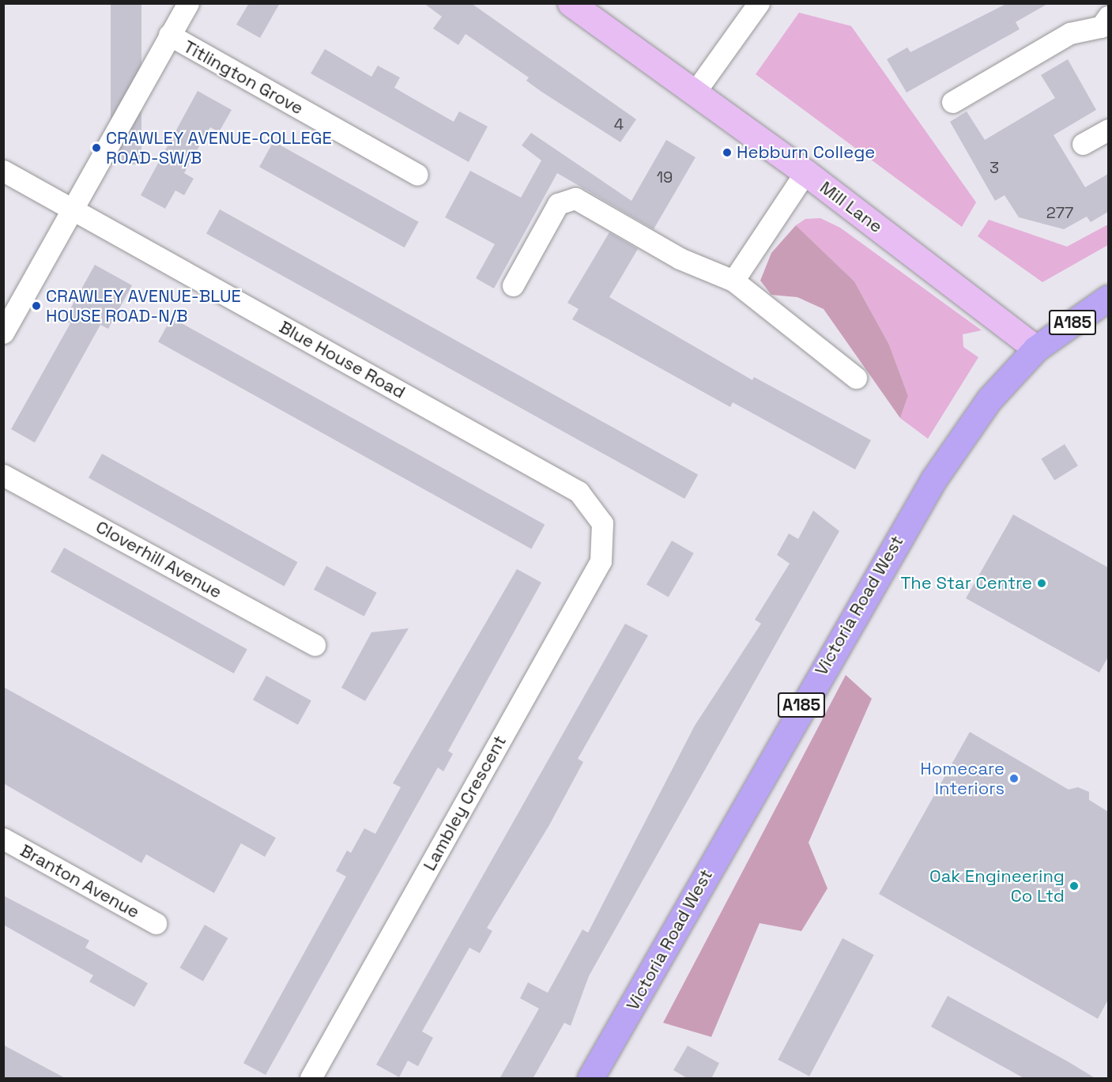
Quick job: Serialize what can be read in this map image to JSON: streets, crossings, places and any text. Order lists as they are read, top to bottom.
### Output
{
  "streets": {
    "main road": ["Mill Lane", "A185", "Victoria Road West"],
    "street": [
      "Titlington Grove",
      "Blue House Road",
      "Cloverhill Avenue",
      "Lambley Crescent",
      "Branton Avenue"
    ]
  },
  "crossings": [
    ["Mill Lane", "Victoria Road West"],
    ["Blue House Road", "Lambley Crescent"]
  ],
  "places": [
    "CRAWLEY AVENUE-COLLEGE ROAD-SW/B",
    "Hebburn College",
    "CRAWLEY AVENUE-BLUE HOUSE ROAD-N/B",
    "The Star Centre",
    "Homecare Interiors",
    "Oak Engineering Co Ltd"
  ],
  "house_numbers": [
    "4",
    "3",
    "19",
    "277"
  ]
}
